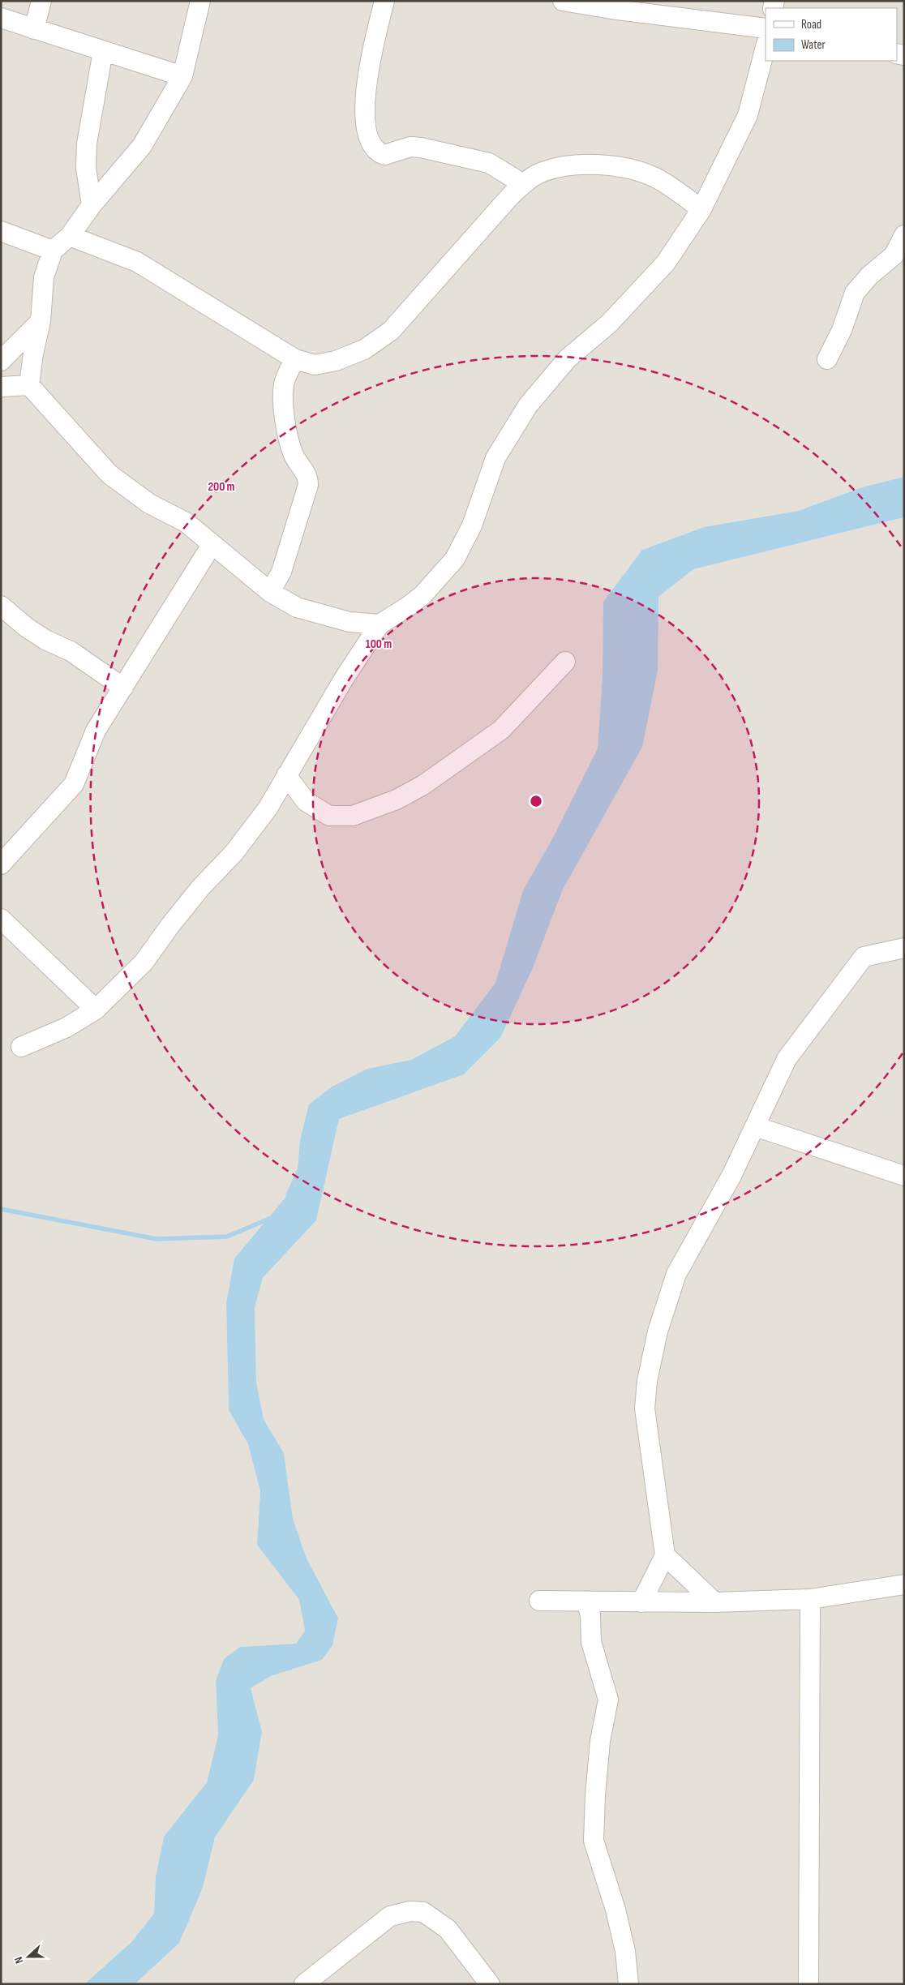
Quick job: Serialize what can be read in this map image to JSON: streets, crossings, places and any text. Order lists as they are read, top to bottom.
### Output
{
  "legend": ["Road", "Water"],
  "north": "left",
  "rings": ["200 m", "100 m"]
}
